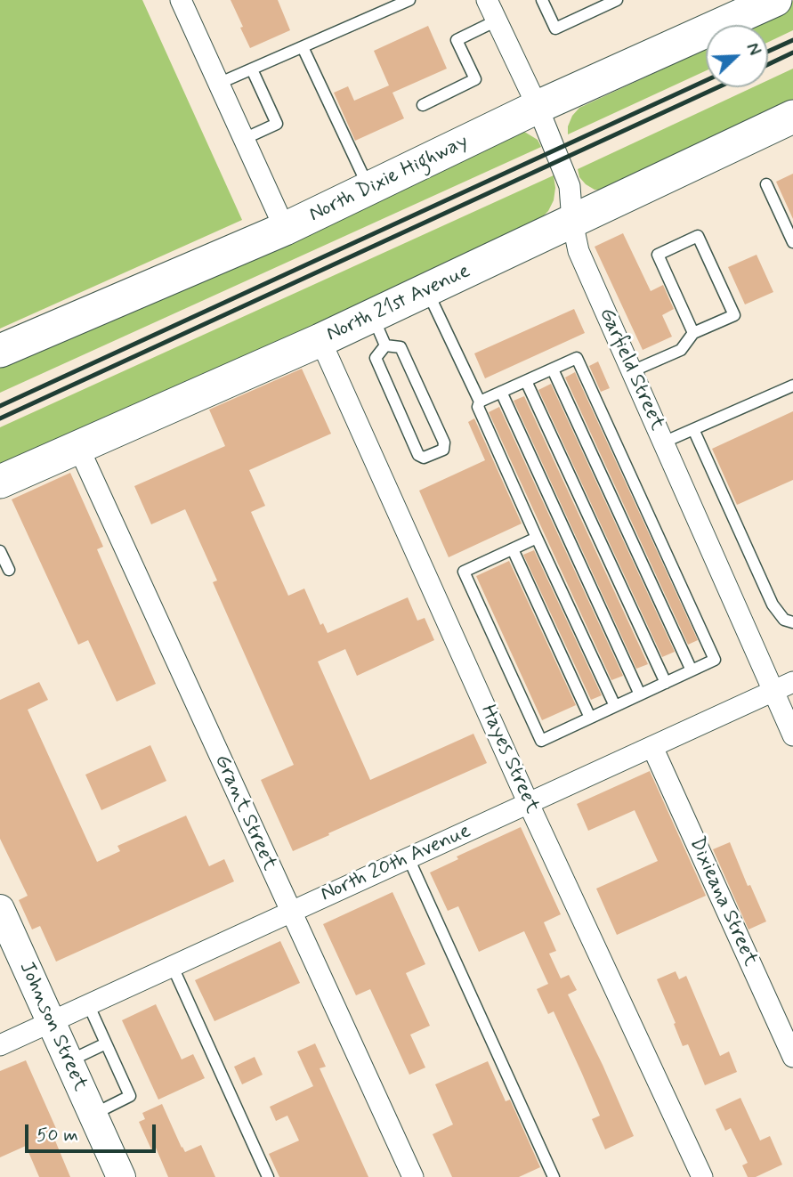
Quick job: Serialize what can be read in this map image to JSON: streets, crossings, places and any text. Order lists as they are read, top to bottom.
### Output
{
  "streets": {
    "main road": ["North Dixie Highway", "North 21st Avenue"],
    "street": [
      "Garfield Street",
      "Hayes Street",
      "Grant Street",
      "North 20th Avenue",
      "Dixieana Street",
      "Johnson Street"
    ]
  },
  "crossings": [
    ["North Dixie Highway", "Garfield Street"],
    ["North 21st Avenue", "Garfield Street"],
    ["North 21st Avenue", "Hayes Street"],
    ["North 21st Avenue", "Grant Street"],
    ["Garfield Street", "North 20th Avenue"],
    ["Hayes Street", "North 20th Avenue"],
    ["Grant Street", "North 20th Avenue"],
    ["North 20th Avenue", "Dixieana Street"],
    ["North 20th Avenue", "Johnson Street"]
  ],
  "scale_bar": "50 m",
  "north": "top right"
}
